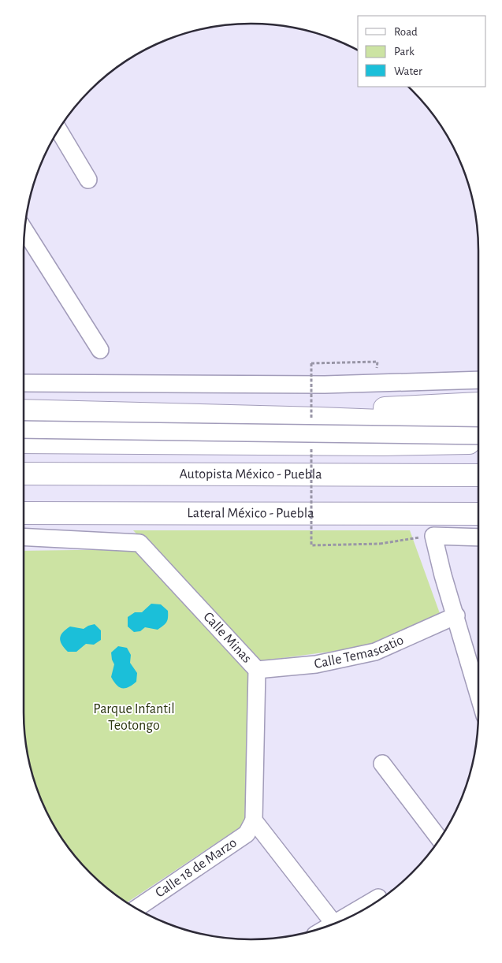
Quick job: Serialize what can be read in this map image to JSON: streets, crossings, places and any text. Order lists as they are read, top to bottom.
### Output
{
  "streets": {
    "highway": ["Autopista México - Puebla", "Lateral México - Puebla"],
    "street": ["Calle Minas", "Calle Temascatio", "Calle 18 de Marzo"]
  },
  "crossings": [
    ["Calle Minas", "Calle Temascatio"],
    ["Calle Minas", "Calle 18 de Marzo"]
  ],
  "parks": ["Parque Infantil Teotongo"],
  "legend": ["Road", "Park", "Water"]
}
